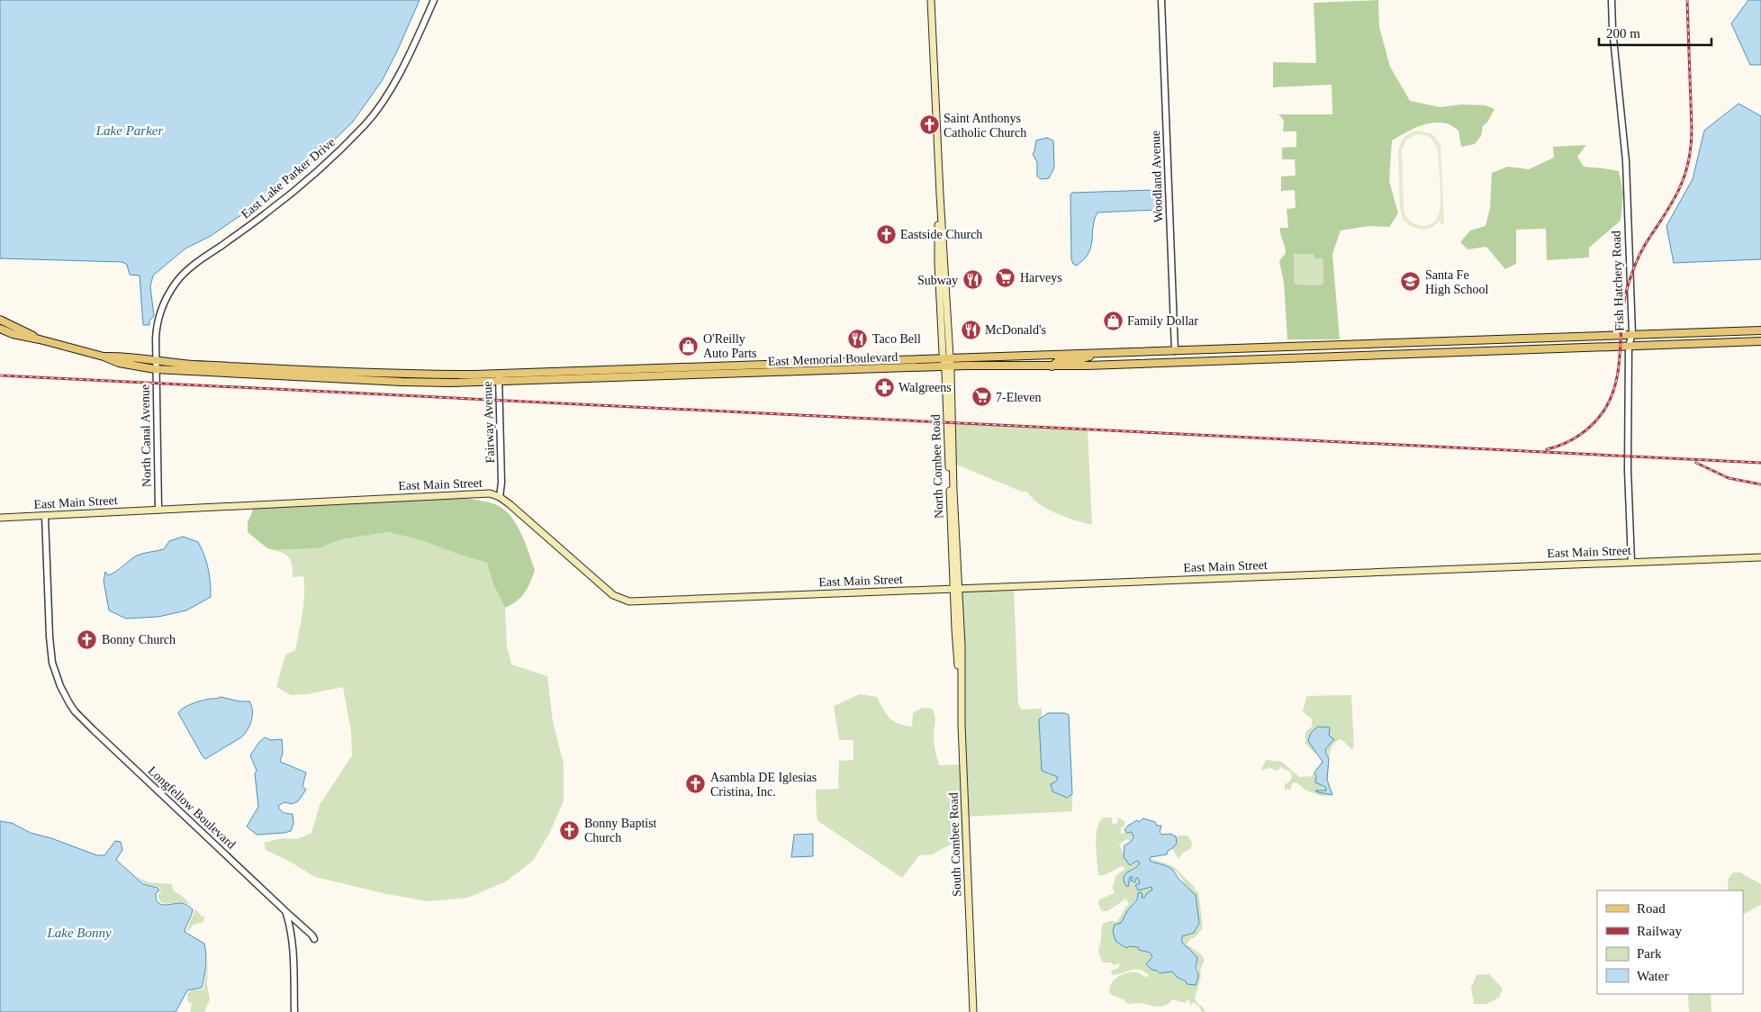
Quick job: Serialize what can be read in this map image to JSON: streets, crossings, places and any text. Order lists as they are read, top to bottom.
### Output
{
  "streets": {
    "main road": [
      "East Memorial Boulevard",
      "North Combee Road",
      "East Main Street",
      "South Combee Road"
    ],
    "street": [
      "Woodland Avenue",
      "East Lake Parker Drive",
      "Fish Hatchery Road",
      "Fairway Avenue",
      "North Canal Avenue",
      "Longfellow Boulevard"
    ]
  },
  "crossings": [
    ["East Lake Parker Drive", "North Canal Avenue"],
    ["Fish Hatchery Road", "East Main Street"],
    ["East Memorial Boulevard", "North Combee Road"],
    ["Fairway Avenue", "East Main Street"],
    ["North Canal Avenue", "East Main Street"],
    ["North Combee Road", "East Main Street"],
    ["North Combee Road", "South Combee Road"],
    ["East Main Street", "Longfellow Boulevard"],
    ["East Main Street", "South Combee Road"]
  ],
  "water": ["Lake Parker", "Lake Bonny"],
  "places": {
    "church": [
      "Saint Anthonys Catholic Church",
      "Eastside Church",
      "Bonny Church",
      "Asambla DE Iglesias Cristina, Inc.",
      "Bonny Baptist Church"
    ],
    "supermarket": ["Harveys", "7-Eleven"],
    "restaurant": ["Subway", "McDonald's", "Taco Bell"],
    "school or university": ["Santa Fe High School"],
    "shop": ["Family Dollar", "O'Reilly Auto Parts"],
    "pharmacy": ["Walgreens"]
  },
  "legend": [
    "Road",
    "Railway",
    "Park",
    "Water"
  ],
  "scale_bar": "200 m"
}
